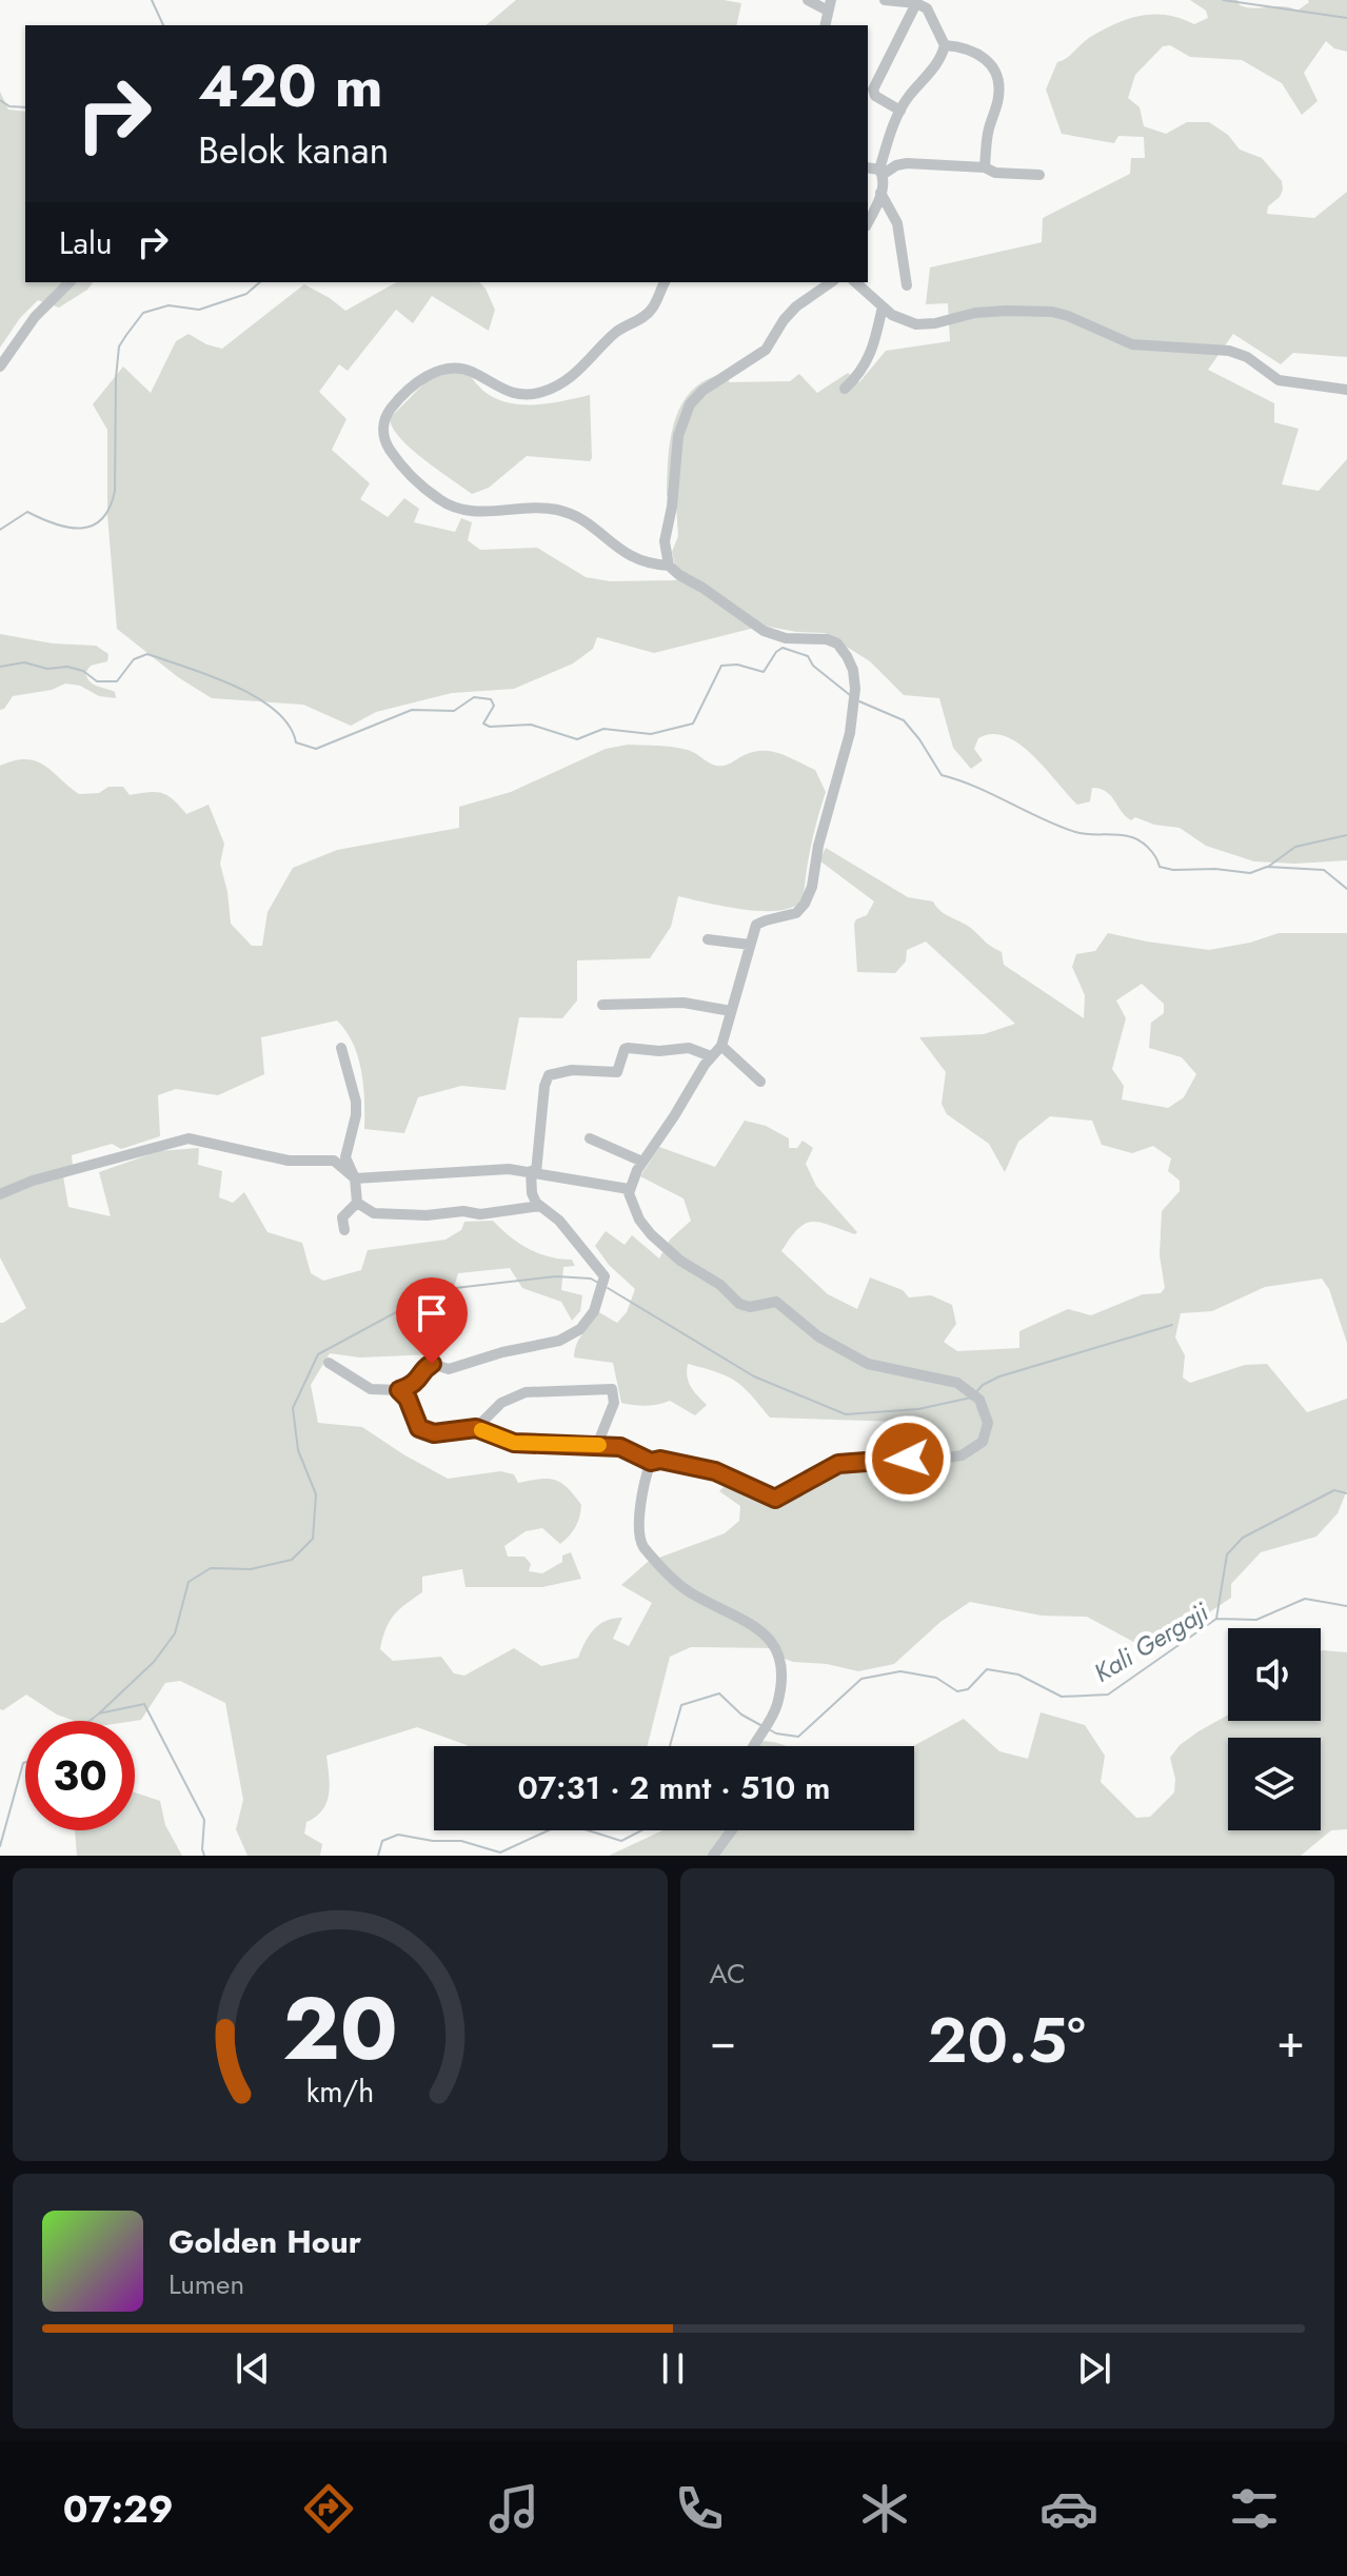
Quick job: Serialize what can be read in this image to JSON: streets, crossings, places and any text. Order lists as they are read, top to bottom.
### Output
{
  "water": ["Kali Gergaji"],
  "page": {
    "turn": ["420 m", "Belok kanan"],
    "then": "Lalu",
    "limit": "30",
    "trip": "07:31 · 2 mnt · 510 m",
    "tile": "AC",
    "heat": ["−", "20.5°", "+"],
    "song": ["Golden Hour", "Lumen"],
    "tabs": "07:29",
    "gauge": ["20", "km/h"]
  }
}
